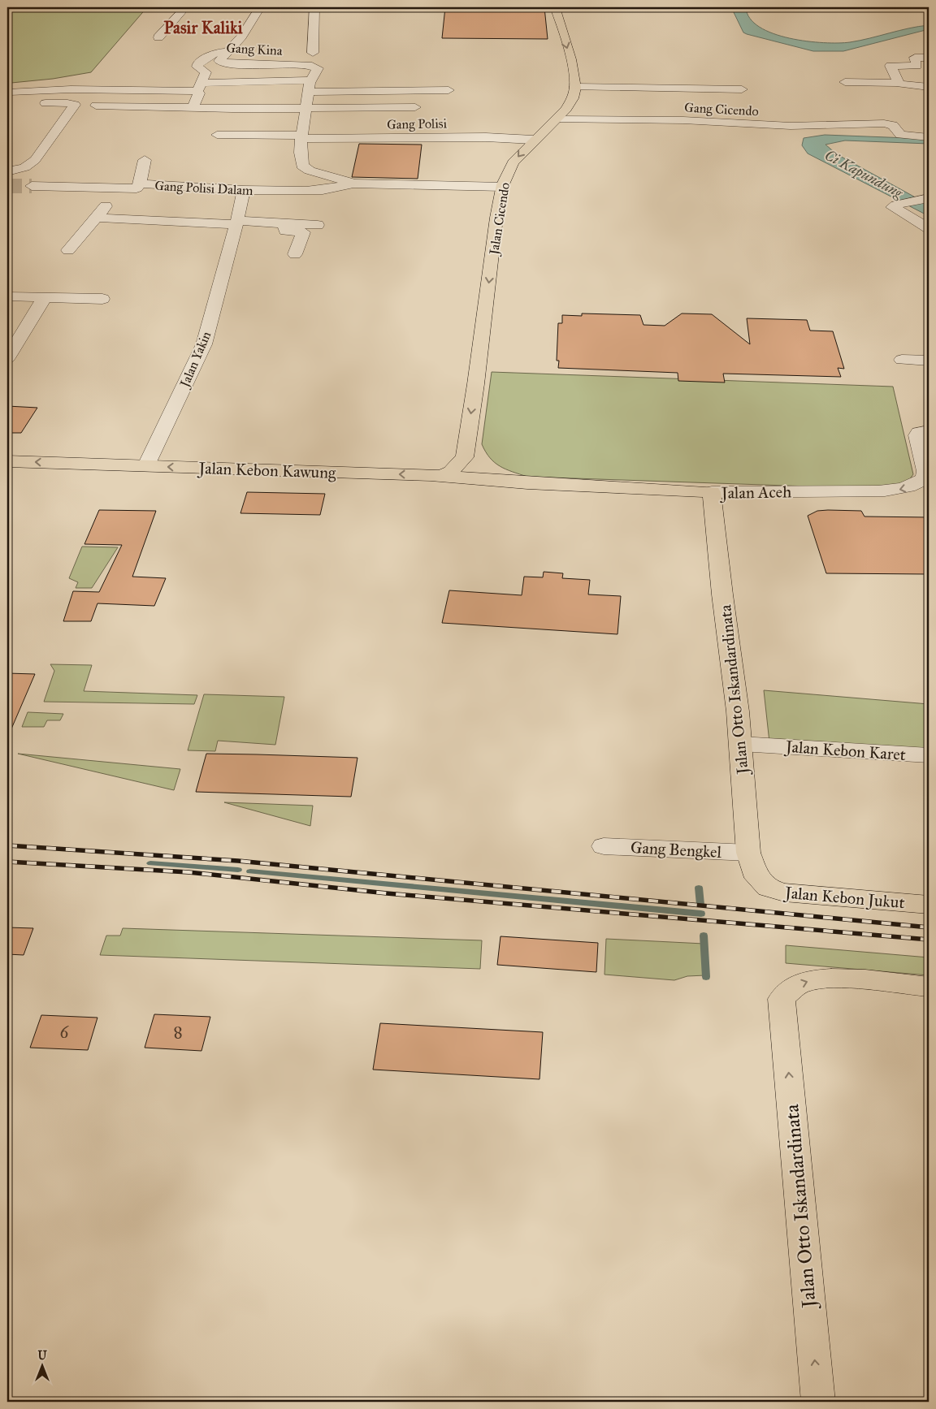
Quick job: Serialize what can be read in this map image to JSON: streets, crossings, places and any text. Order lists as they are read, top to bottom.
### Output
{
  "streets": {
    "main road": [
      "Jalan Cicendo",
      "Jalan Kebon Kawung",
      "Jalan Aceh",
      "Jalan Otto Iskandardinata",
      "Jalan Kebon Jukut"
    ],
    "street": [
      "Gang Kina",
      "Gang Cicendo",
      "Gang Polisi",
      "Gang Polisi Dalam",
      "Jalan Yakin",
      "Jalan Kebon Karet",
      "Gang Bengkel"
    ]
  },
  "crossings": [
    ["Gang Cicendo", "Jalan Cicendo"],
    ["Gang Polisi", "Jalan Cicendo"],
    ["Gang Polisi Dalam", "Jalan Yakin"],
    ["Jalan Yakin", "Jalan Kebon Kawung"],
    ["Jalan Kebon Kawung", "Jalan Aceh"],
    ["Jalan Aceh", "Jalan Otto Iskandardinata"],
    ["Jalan Otto Iskandardinata", "Jalan Kebon Karet"],
    ["Jalan Otto Iskandardinata", "Gang Bengkel"],
    ["Jalan Otto Iskandardinata", "Jalan Kebon Jukut"]
  ],
  "one_way": ["Jalan Cicendo", "Jalan Kebon Kawung", "Jalan Aceh"],
  "districts": ["Pasir Kaliki"],
  "water": ["Ci Kapundung"],
  "house_numbers": ["6", "8"],
  "north": "top"
}
